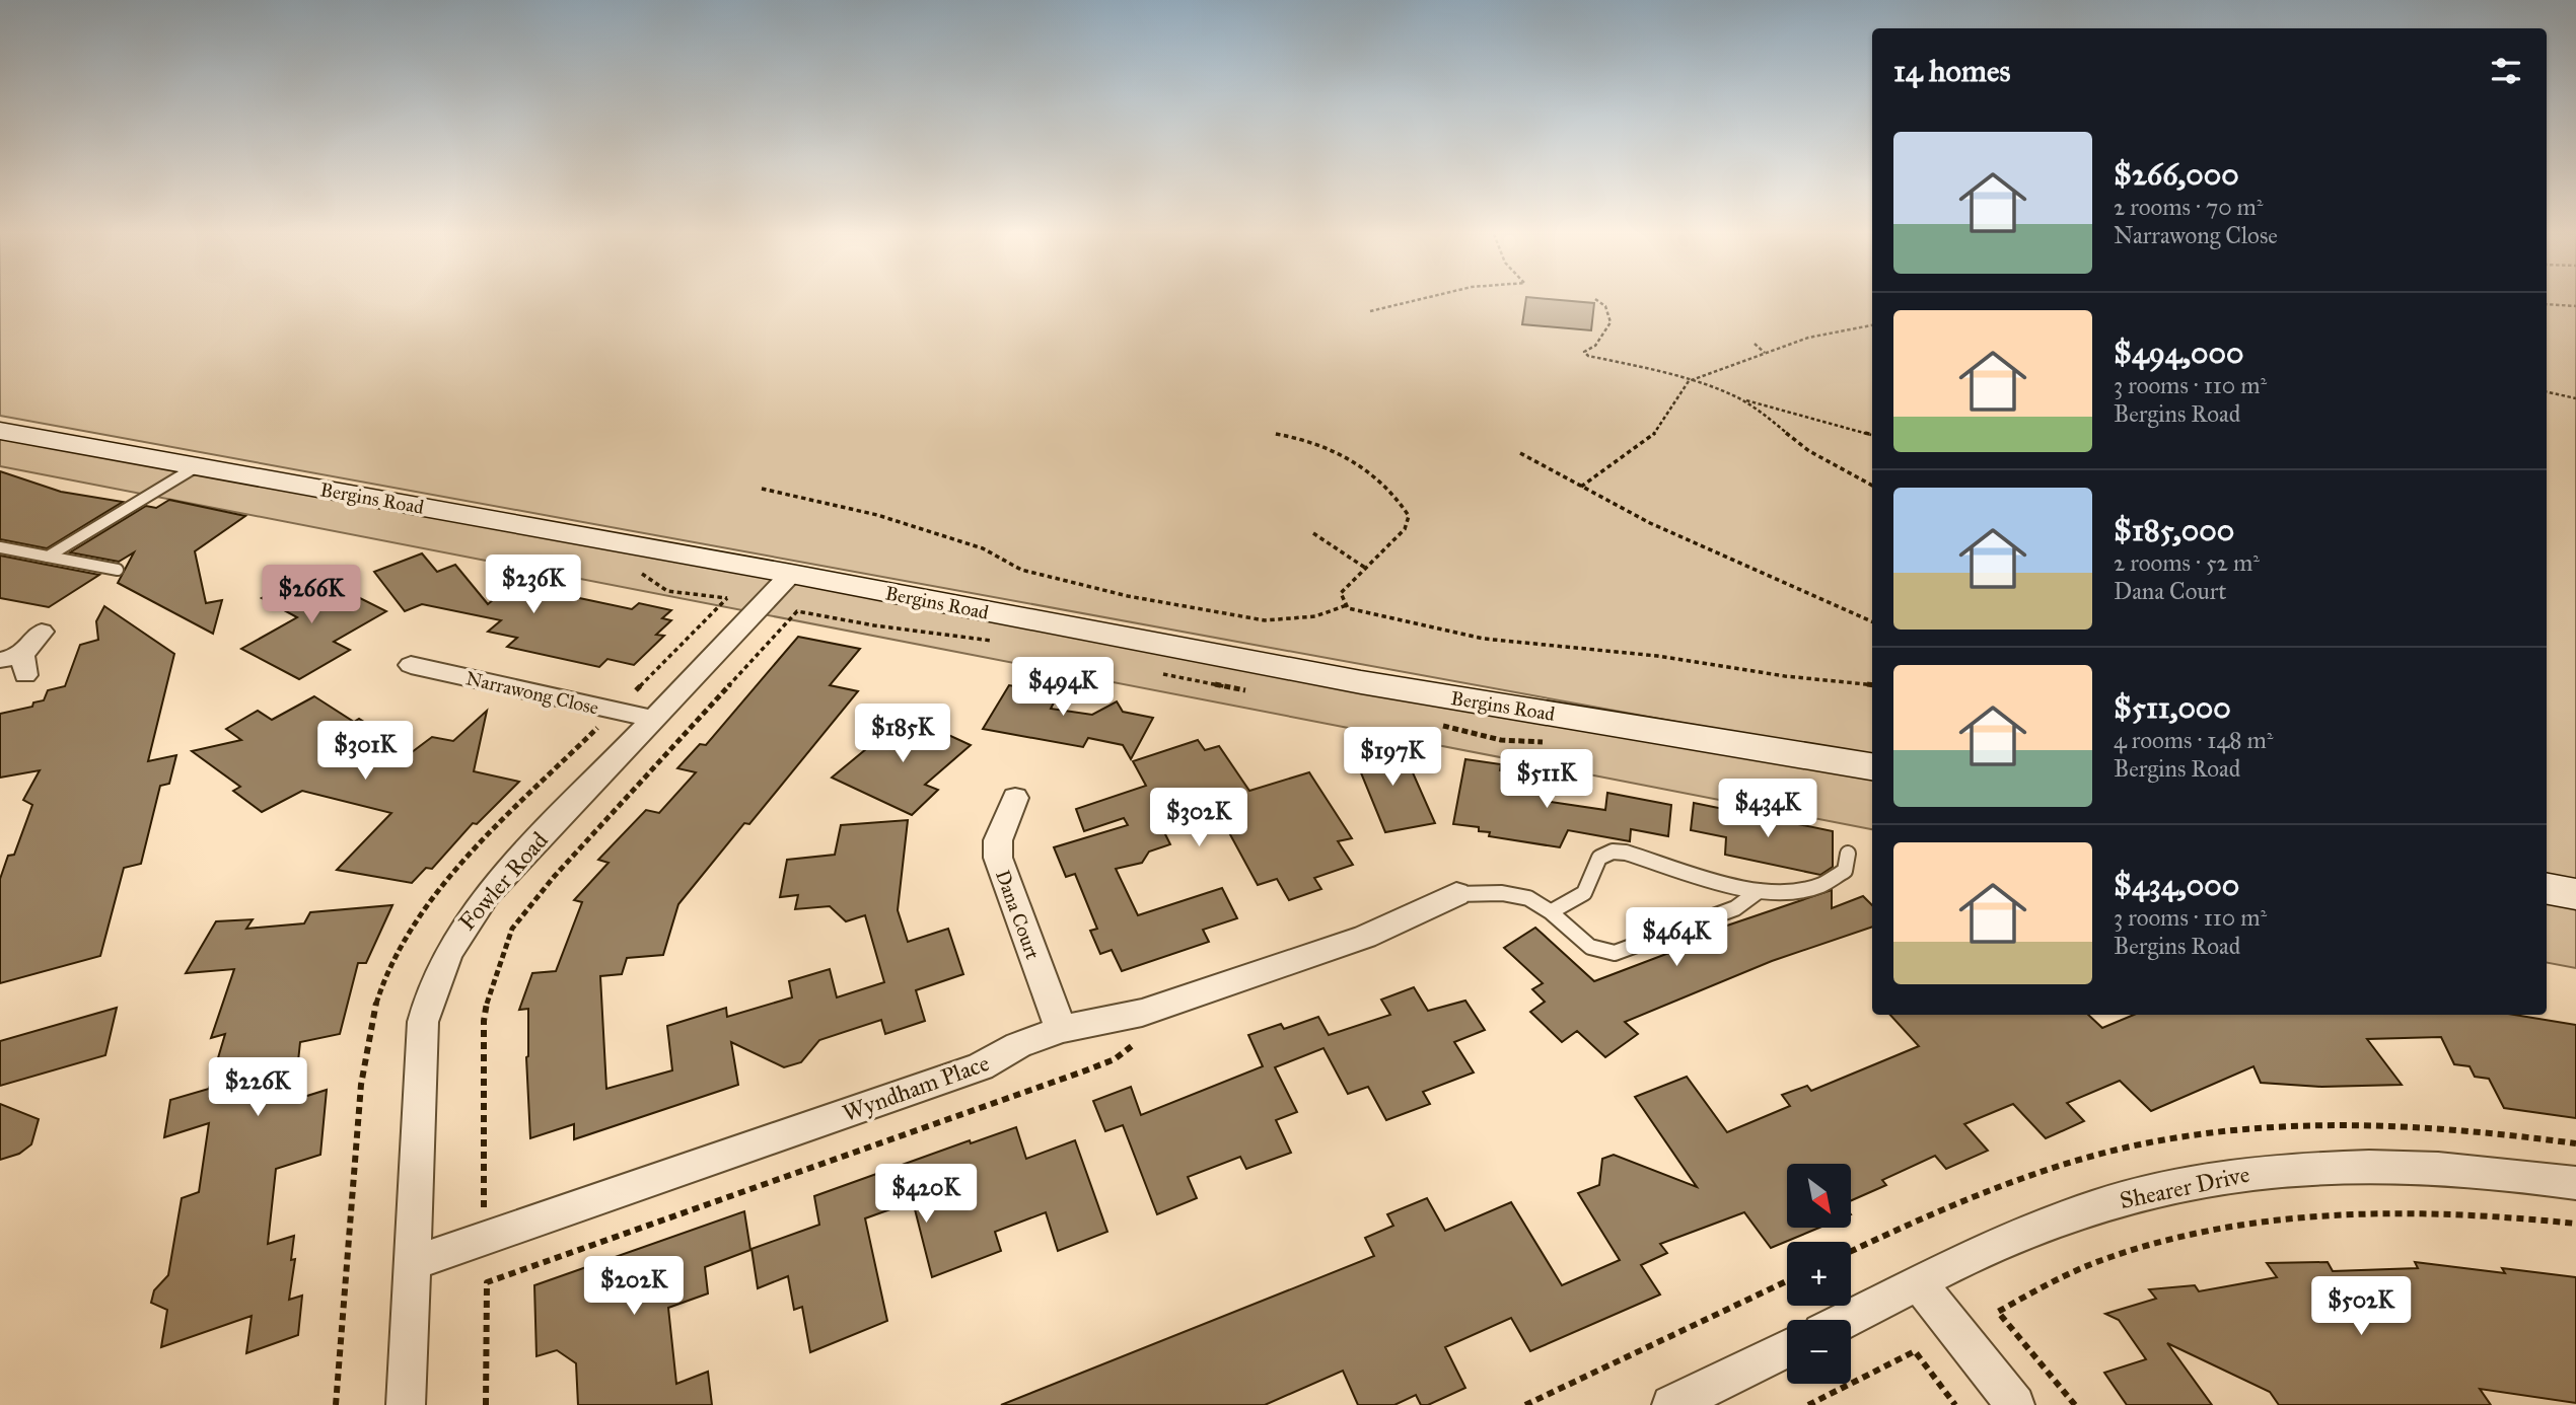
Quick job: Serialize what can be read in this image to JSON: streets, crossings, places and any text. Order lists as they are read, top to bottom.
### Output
{
  "streets": {
    "main road": ["Bergins Road"],
    "street": [
      "Narrawong Close",
      "Fowler Road",
      "Dana Court",
      "Wyndham Place",
      "Shearer Drive"
    ]
  },
  "crossings": [
    ["Bergins Road", "Fowler Road"],
    ["Narrawong Close", "Fowler Road"],
    ["Fowler Road", "Wyndham Place"],
    ["Dana Court", "Wyndham Place"]
  ],
  "north": "bottom right",
  "page": {
    "heading": "14 homes",
    "list": [
      {
        "name": "$266,000",
        "note": "2 rooms · 70 m² · Narrawong Close"
      },
      {
        "name": "$494,000",
        "note": "3 rooms · 110 m² · Bergins Road"
      },
      {
        "name": "$185,000",
        "note": "2 rooms · 52 m² · Dana Court"
      },
      {
        "name": "$511,000",
        "note": "4 rooms · 148 m² · Bergins Road"
      },
      {
        "name": "$434,000",
        "note": "3 rooms · 110 m² · Bergins Road"
      }
    ],
    "price": [
      "$236K",
      "$266K",
      "$494K",
      "$185K",
      "$301K",
      "$197K",
      "$511K",
      "$434K",
      "$302K",
      "$464K",
      "$226K",
      "$420K",
      "$202K",
      "$502K"
    ],
    "map_buttons": ["+", "−"]
  }
}
